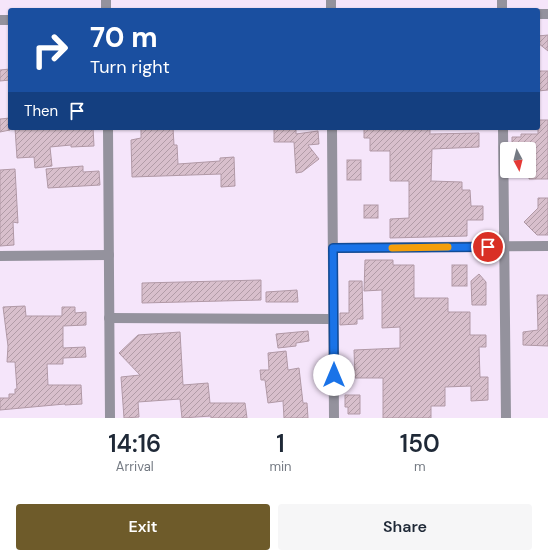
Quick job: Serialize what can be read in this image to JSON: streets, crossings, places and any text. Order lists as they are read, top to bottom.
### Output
{
  "north": "bottom",
  "page": {
    "turn": ["70 m", "Turn right"],
    "then": "Then",
    "eta": [
      "14:16",
      "Arrival",
      "1",
      "min",
      "150",
      "m"
    ],
    "buttons": ["Exit", "Share"]
  }
}
